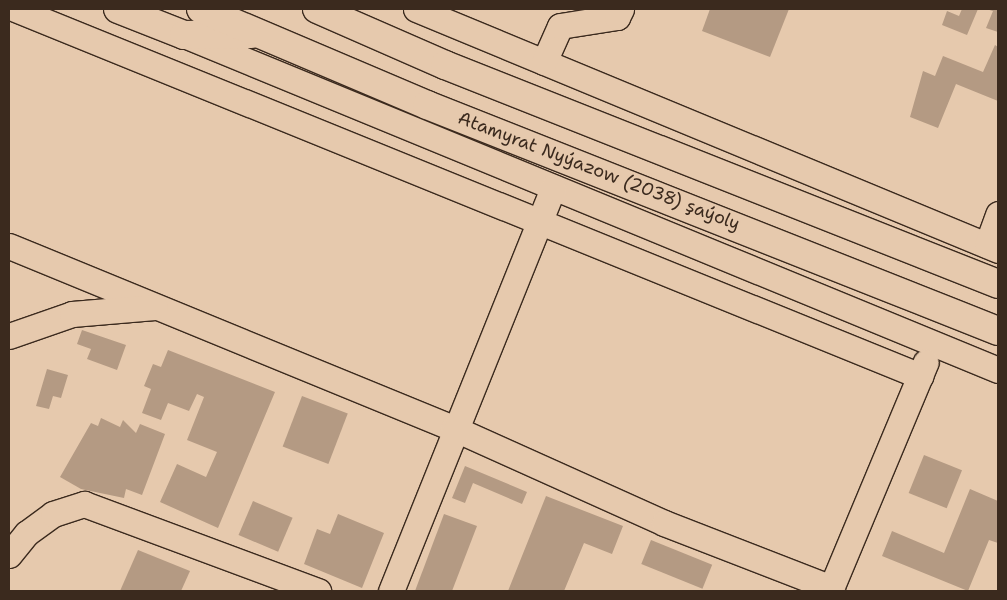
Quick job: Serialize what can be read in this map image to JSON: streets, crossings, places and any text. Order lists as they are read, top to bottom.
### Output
{
  "streets": {
    "main road": ["Atamyrat Nyýazow (2038) şaýoly"]
  }
}
